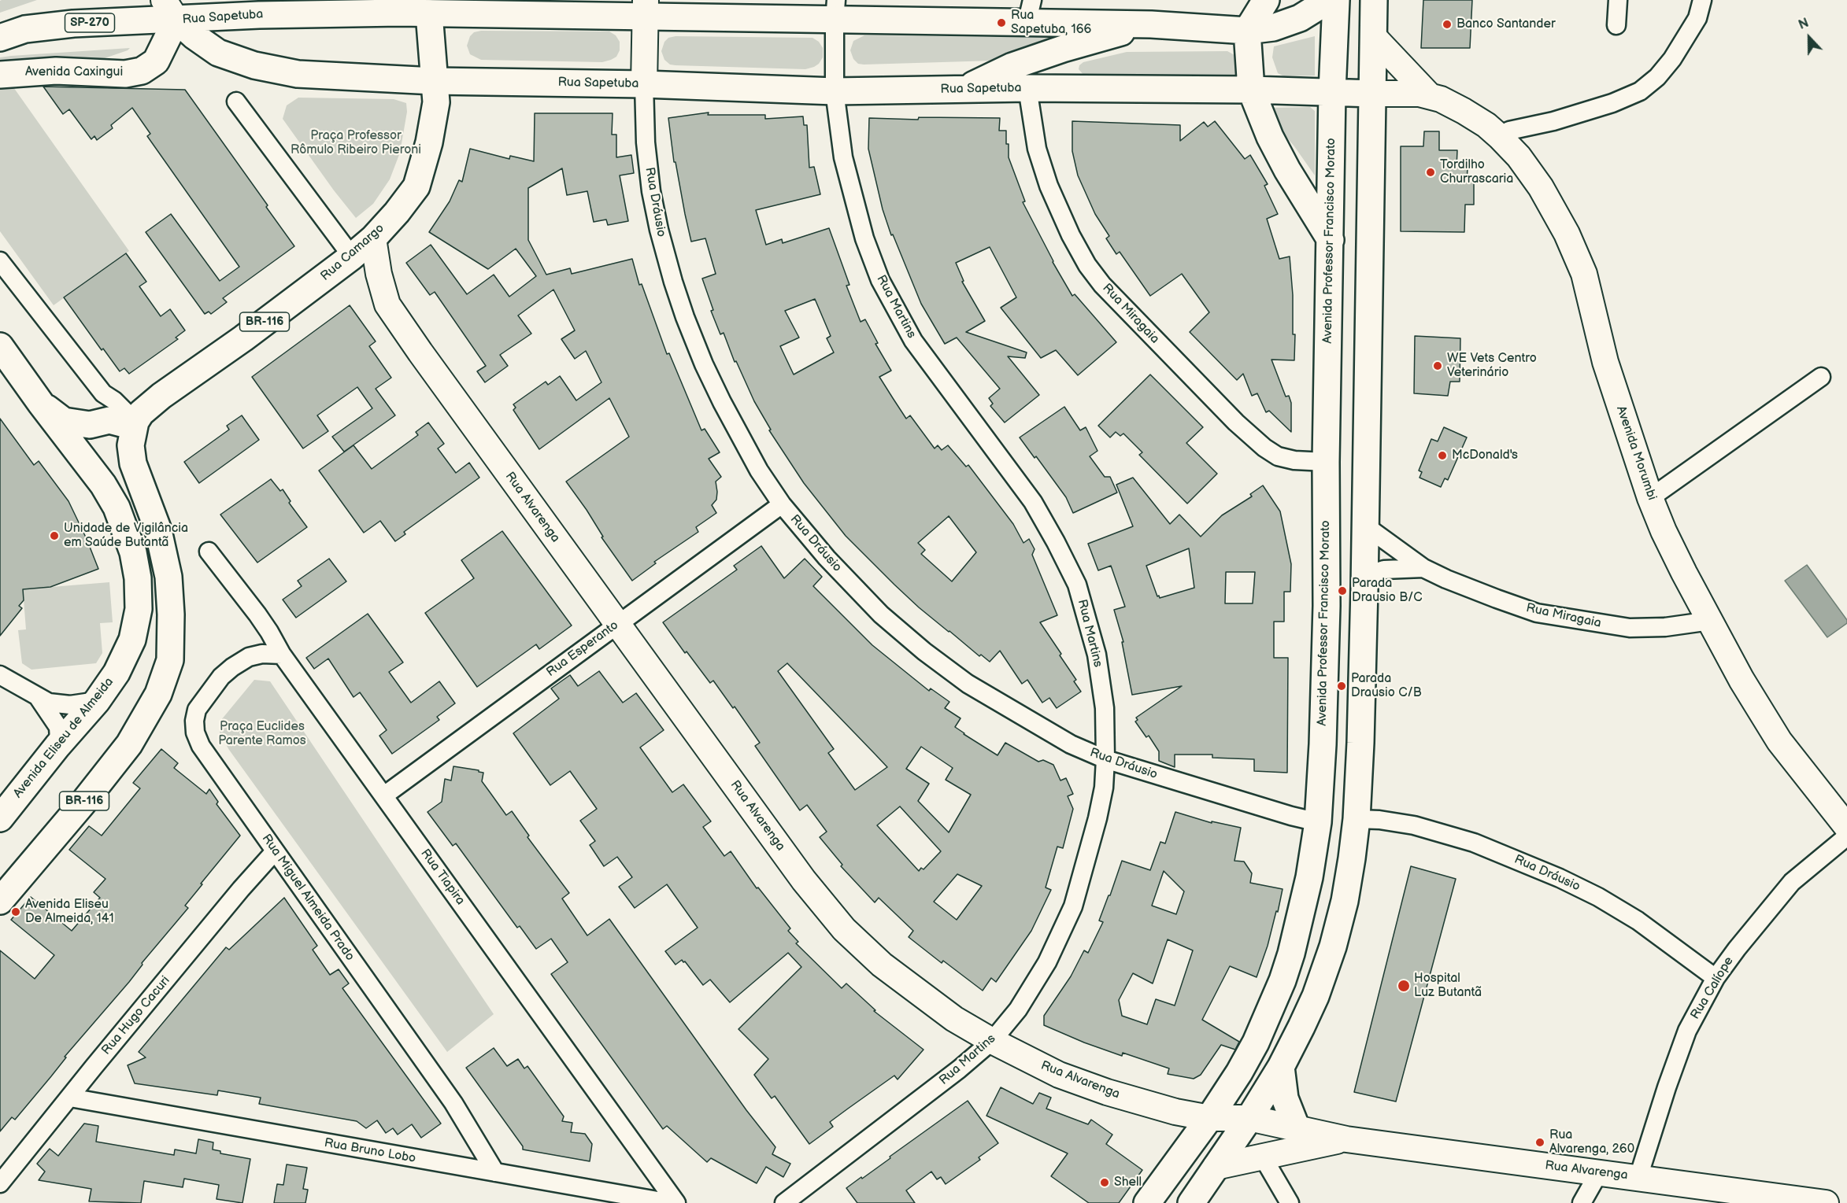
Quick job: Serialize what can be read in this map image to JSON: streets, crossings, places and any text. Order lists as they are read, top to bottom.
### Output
{
  "streets": {
    "main road": [
      "Rua Sapetuba",
      "SP-270",
      "Avenida Caxingui",
      "Rua Dráusio",
      "Avenida Professor Francisco Morato",
      "Rua Camargo",
      "BR-116",
      "Avenida Morumbi",
      "Rua Alvarenga",
      "Avenida Eliseu de Almeida"
    ],
    "street": [
      "Rua Martins",
      "Rua Miragaia",
      "Rua Esperanto",
      "Rua Tiapira",
      "Rua Miguel Almeida Prado",
      "Rua Calíope",
      "Rua Hugo Cacuri",
      "Rua Bruno Lobo"
    ]
  },
  "crossings": [
    ["Rua Sapetuba", "SP-270"],
    ["Rua Sapetuba", "Avenida Caxingui"],
    ["Rua Sapetuba", "Rua Dráusio"],
    ["Rua Sapetuba", "Avenida Professor Francisco Morato"],
    ["Rua Sapetuba", "Rua Camargo"],
    ["Rua Sapetuba", "Rua Martins"],
    ["Rua Sapetuba", "Rua Miragaia"],
    ["Rua Sapetuba", "Avenida Morumbi"],
    ["SP-270", "Avenida Caxingui"],
    ["Rua Dráusio", "Avenida Professor Francisco Morato"],
    ["Rua Dráusio", "Rua Martins"],
    ["Rua Dráusio", "Rua Esperanto"],
    ["Rua Dráusio", "Rua Calíope"],
    ["Avenida Professor Francisco Morato", "Rua Miragaia"],
    ["Avenida Professor Francisco Morato", "Rua Alvarenga"],
    ["Rua Camargo", "BR-116"],
    ["Rua Camargo", "Rua Alvarenga"],
    ["Rua Martins", "Rua Alvarenga"],
    ["Rua Miragaia", "Avenida Morumbi"],
    ["Rua Alvarenga", "Rua Esperanto"],
    ["Rua Alvarenga", "Rua Calíope"],
    ["Rua Esperanto", "Rua Tiapira"],
    ["Rua Tiapira", "Rua Miguel Almeida Prado"],
    ["Rua Miguel Almeida Prado", "Rua Hugo Cacuri"],
    ["Rua Miguel Almeida Prado", "Rua Bruno Lobo"],
    ["Rua Hugo Cacuri", "Rua Bruno Lobo"]
  ],
  "parks": ["Praça Professor Rômulo Ribeiro Pieroni", "Praça Euclides Parente Ramos"],
  "places": [
    "Rua Sapetuba, 166",
    "Banco Santander",
    "Tordilho Churrascaria",
    "WE Vets Centro Veterinário",
    "McDonald's",
    "Unidade de Vigilância em Saúde Butantã",
    "Parada Drausio B/C",
    "Parada Drausio C/B",
    "Avenida Eliseu De Almeida, 141",
    "Hospital Luz Butantã",
    "Rua Alvarenga, 260",
    "Shell"
  ],
  "north": "top"
}
